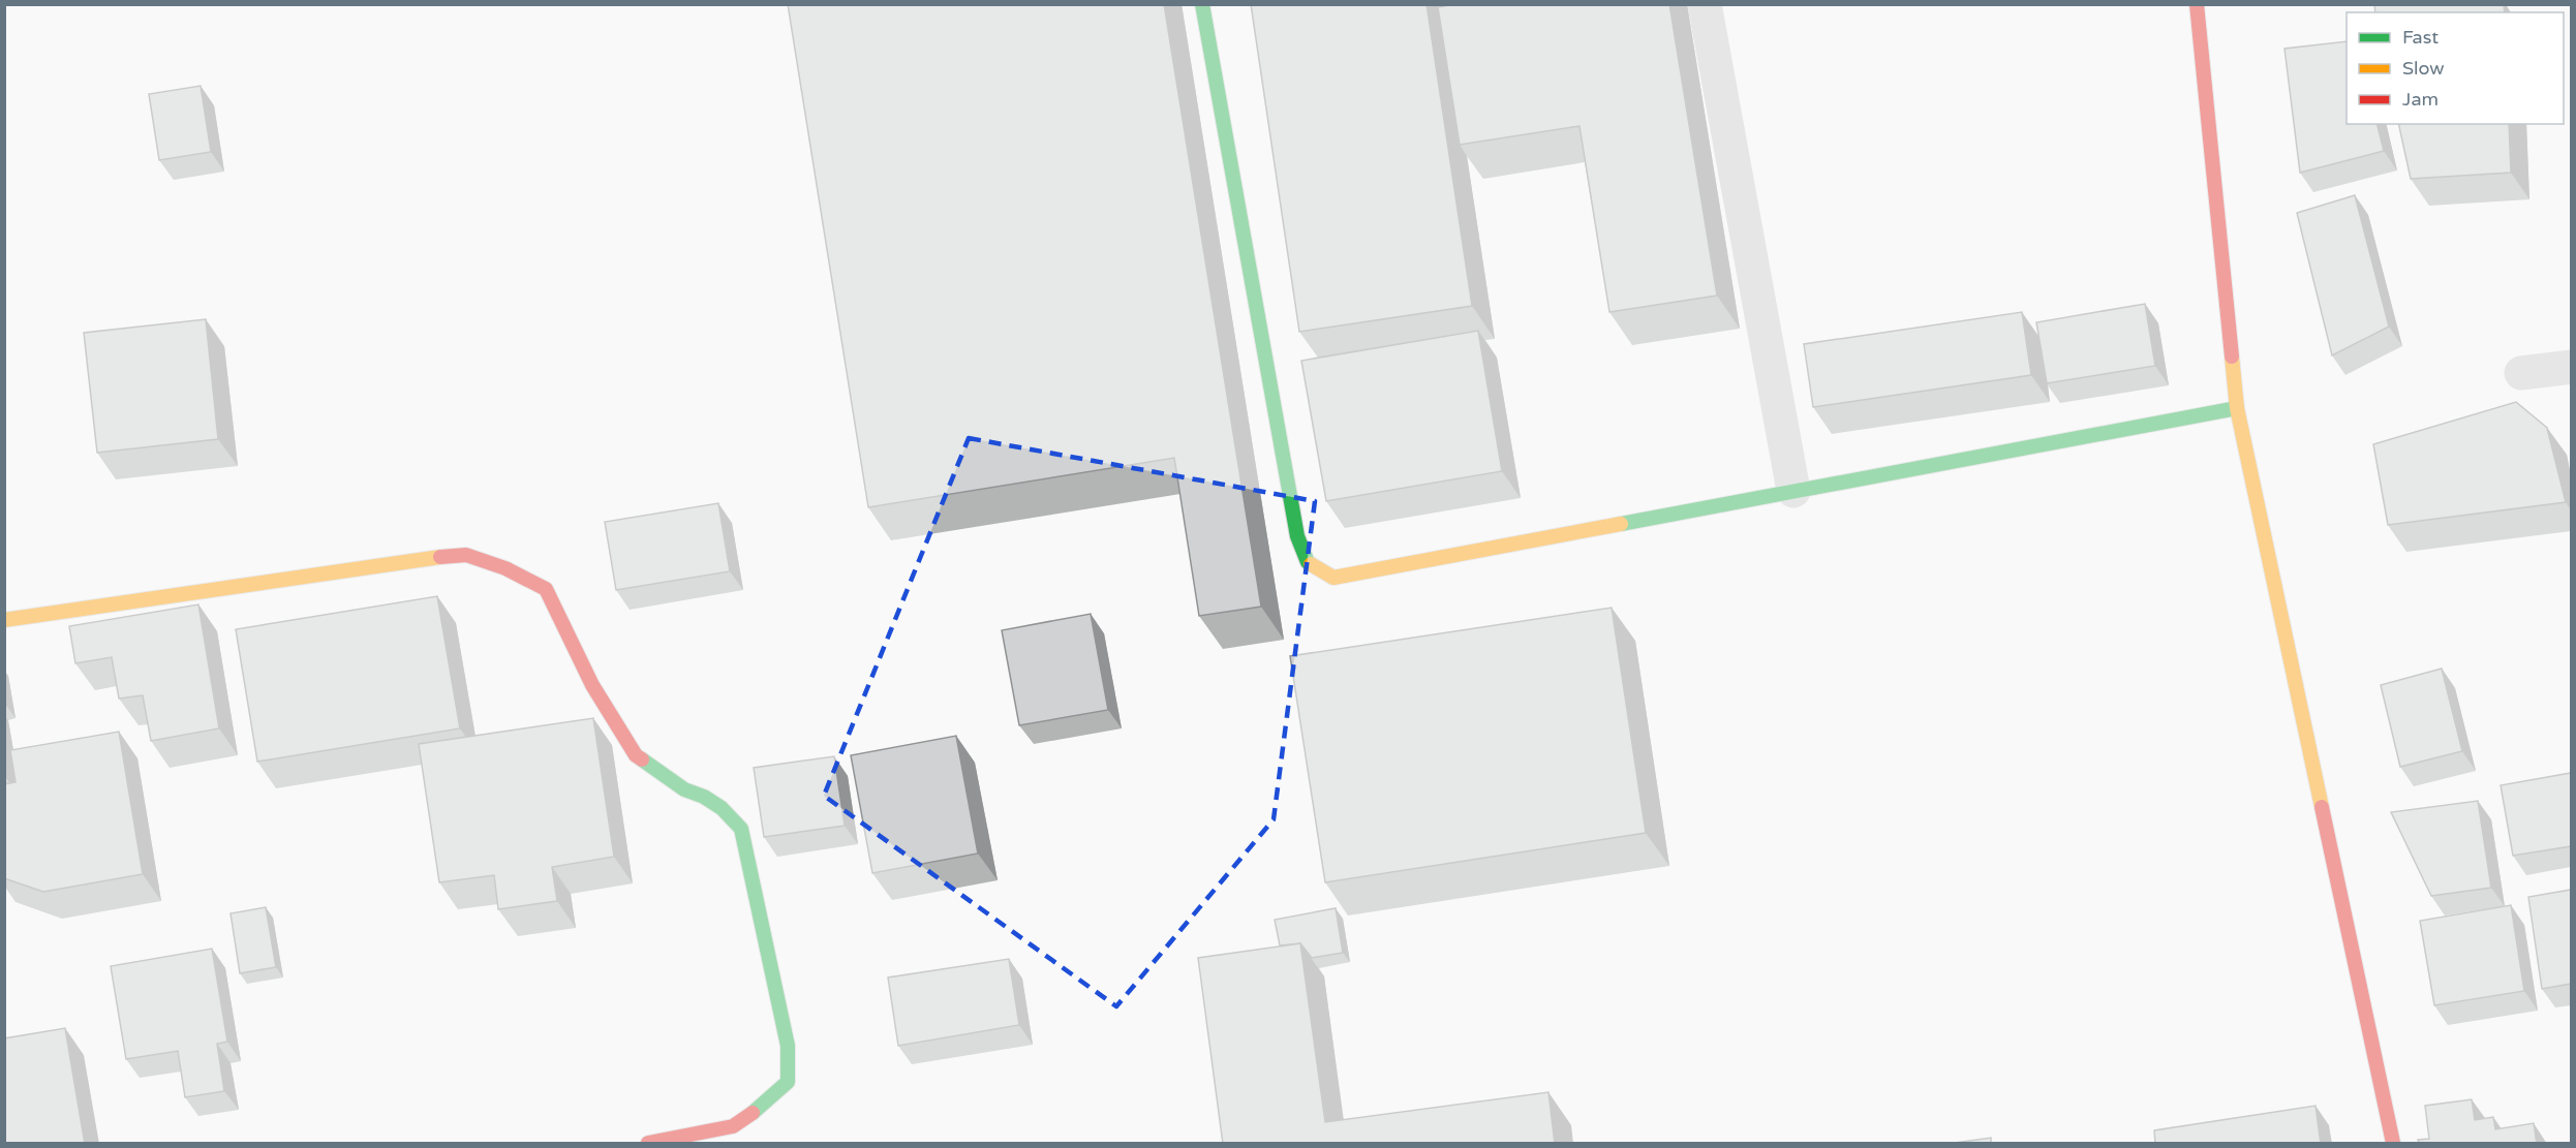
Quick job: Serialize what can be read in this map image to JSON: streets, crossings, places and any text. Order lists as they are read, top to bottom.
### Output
{
  "legend": ["Fast", "Slow", "Jam"]
}
